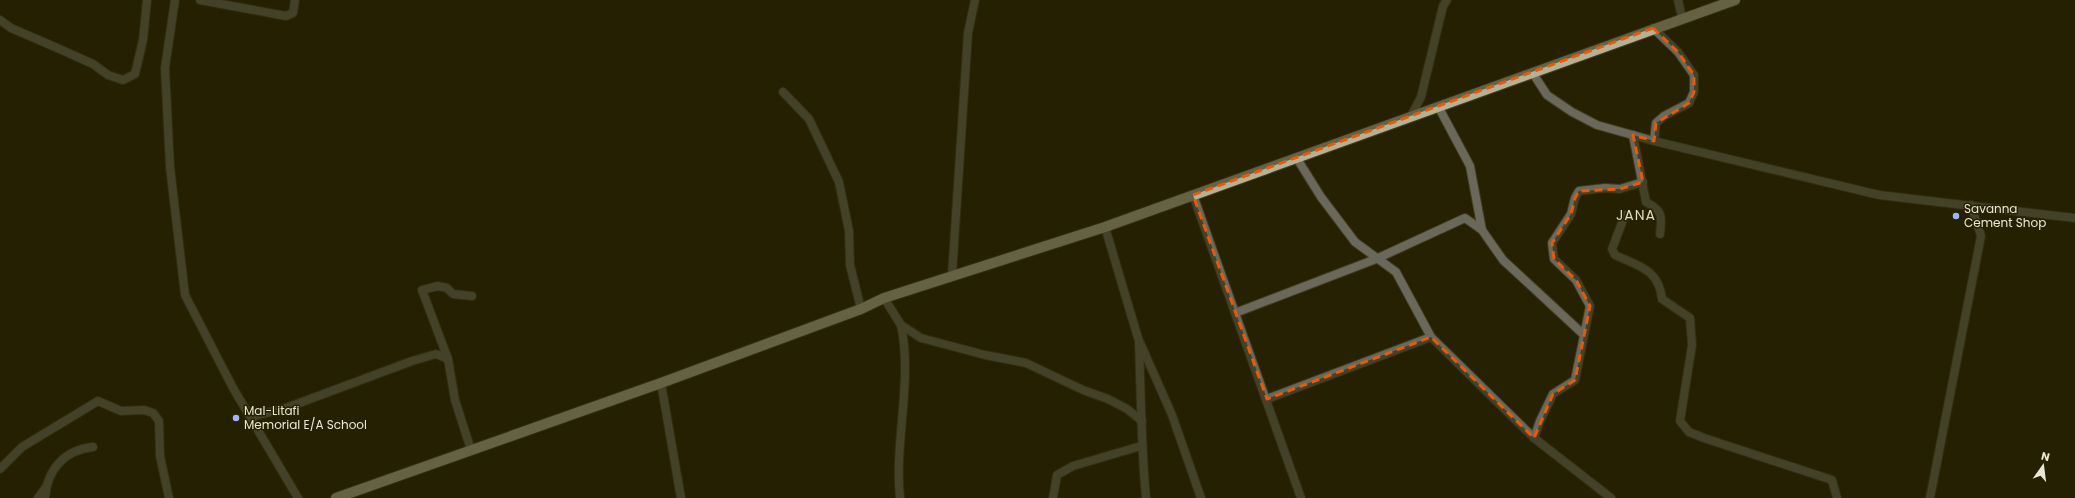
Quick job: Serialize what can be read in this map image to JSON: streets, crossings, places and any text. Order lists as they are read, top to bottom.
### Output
{
  "districts": ["JANA"],
  "places": ["Savanna Cement Shop", "Mal-Litafi Memorial E/A School"],
  "north": "top"
}
